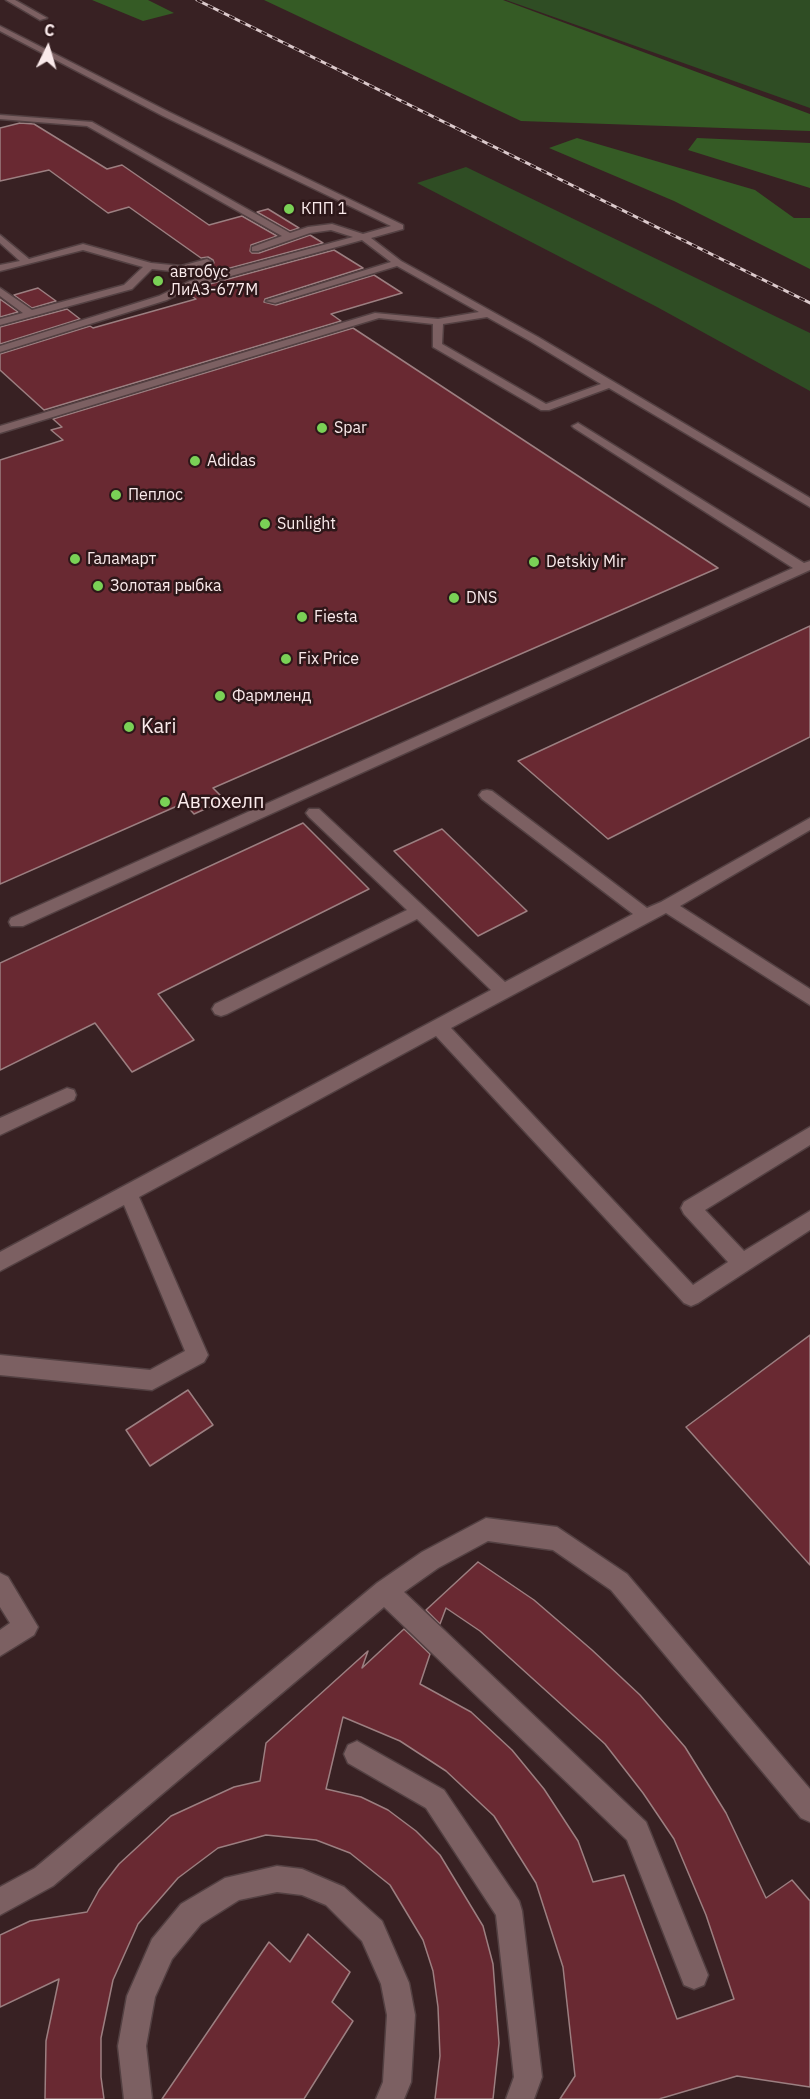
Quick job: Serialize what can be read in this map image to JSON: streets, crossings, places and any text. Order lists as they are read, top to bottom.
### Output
{
  "places": [
    "КПП 1",
    "автобус ЛиАЗ-677М",
    "Spar",
    "Adidas",
    "Пеплос",
    "Sunlight",
    "Галамарт",
    "Detskiy Mir",
    "Золотая рыбка",
    "DNS",
    "Fiesta",
    "Fix Price",
    "Фармленд",
    "Kari",
    "Автохелп"
  ],
  "north": "top"
}
